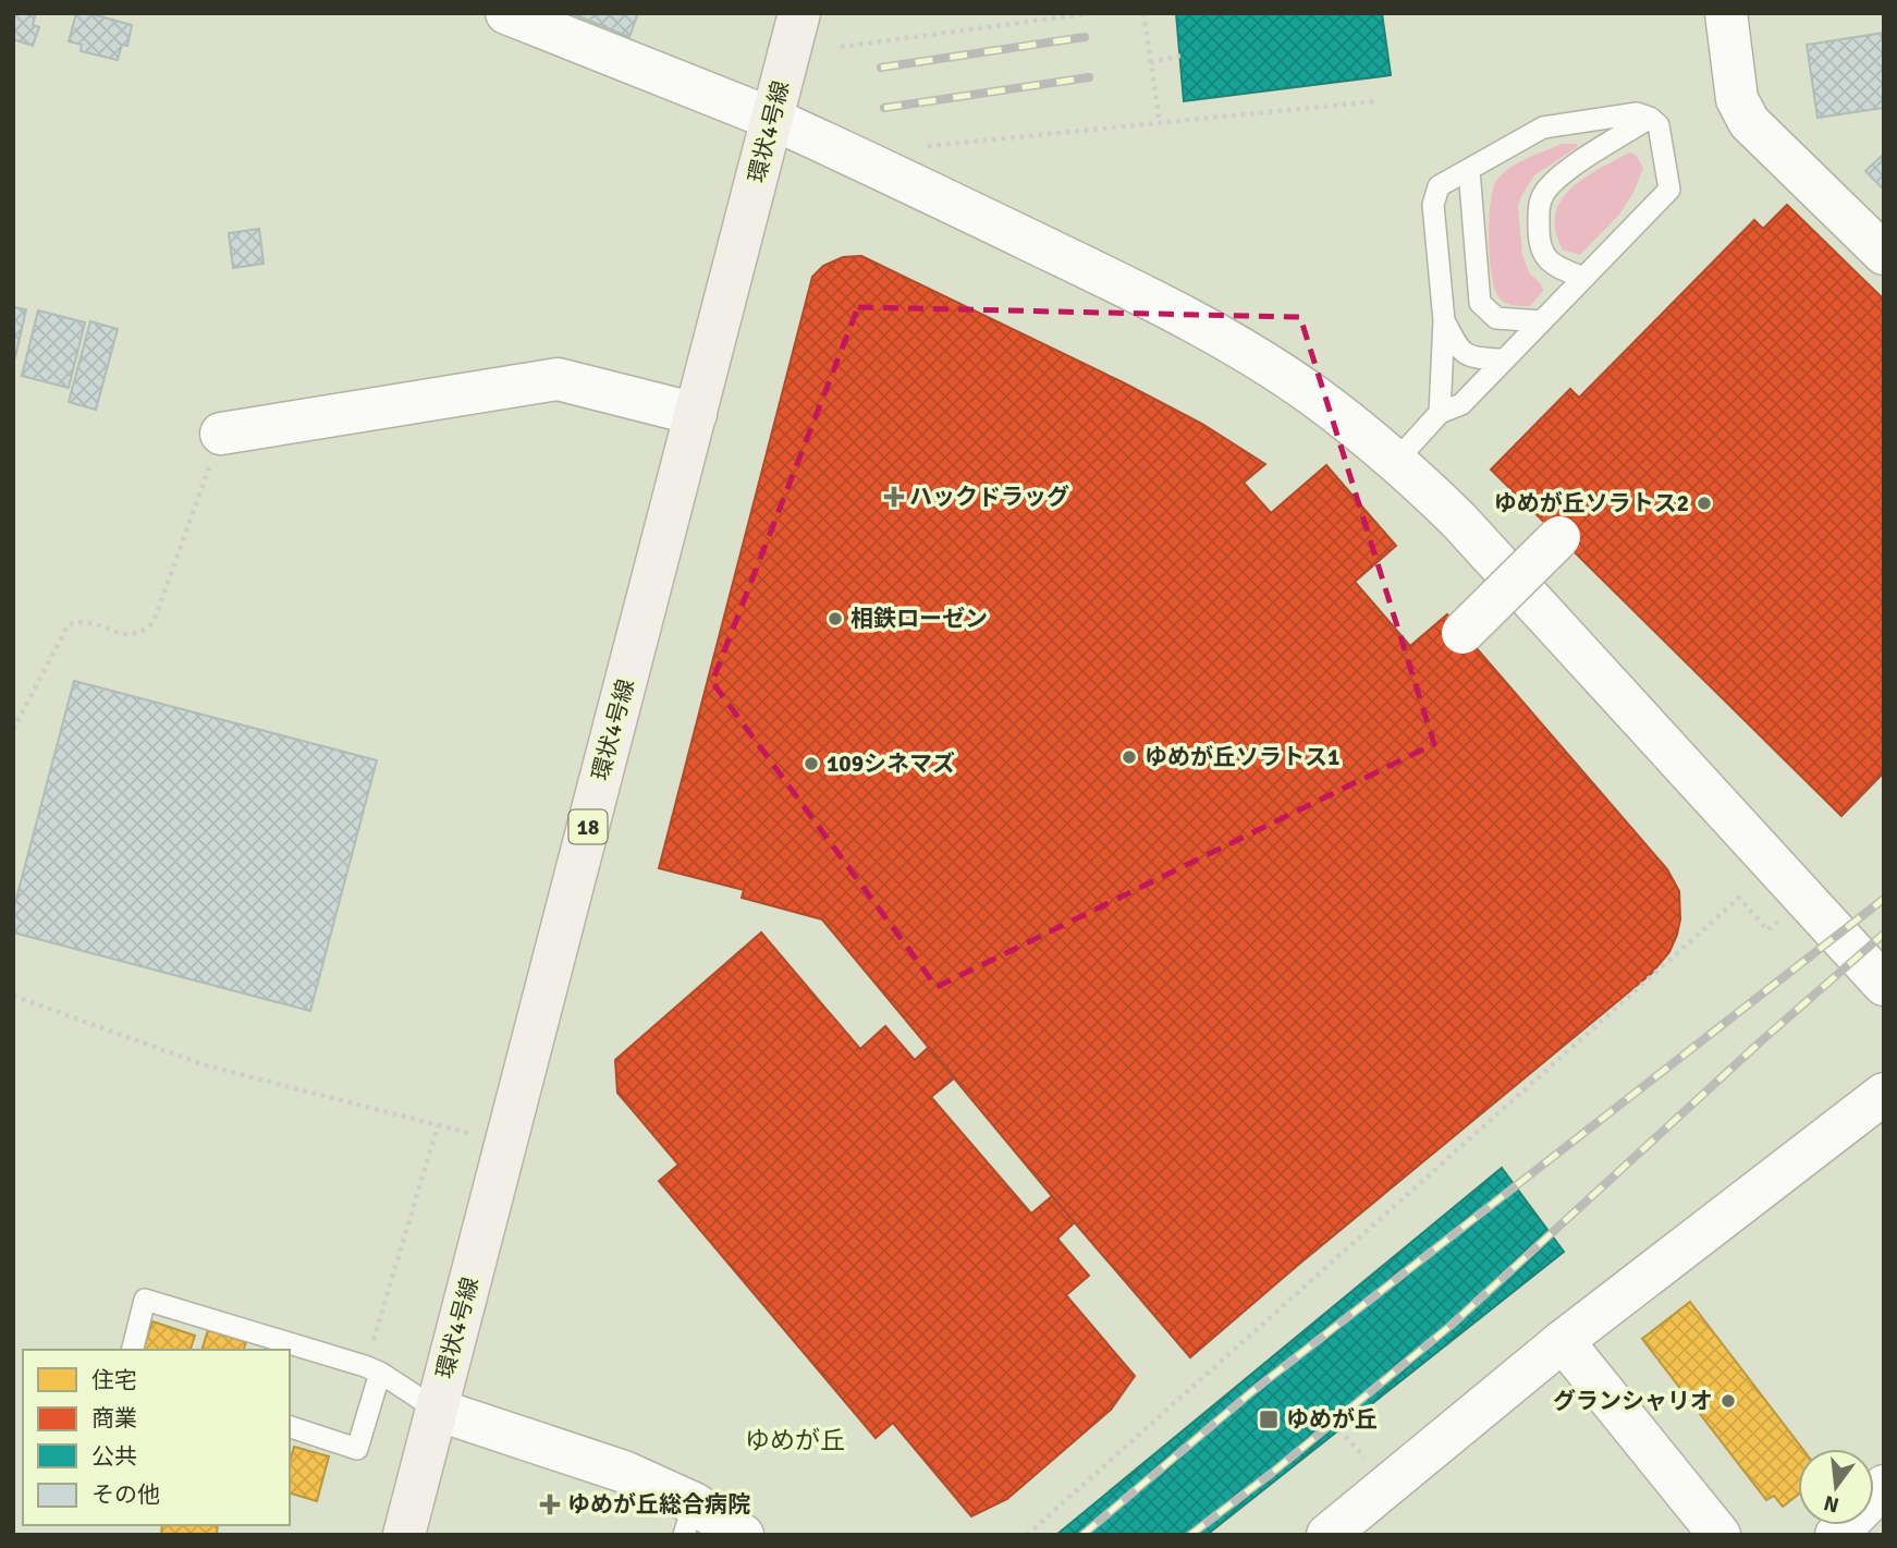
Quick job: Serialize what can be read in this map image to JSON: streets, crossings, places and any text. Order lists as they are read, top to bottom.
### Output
{
  "streets": {
    "main road": ["環状4号線", "18"]
  },
  "districts": ["ゆめが丘"],
  "places": {
    "health": ["ハックドラッグ", "ゆめが丘総合病院"],
    "other": [
      "ゆめが丘ソラトス2",
      "相鉄ローゼン",
      "ゆめが丘ソラトス1",
      "109シネマズ",
      "グランシャリオ"
    ],
    "transit": ["ゆめが丘"]
  },
  "legend": [
    "住宅",
    "商業",
    "公共",
    "その他"
  ],
  "north": "bottom"
}
